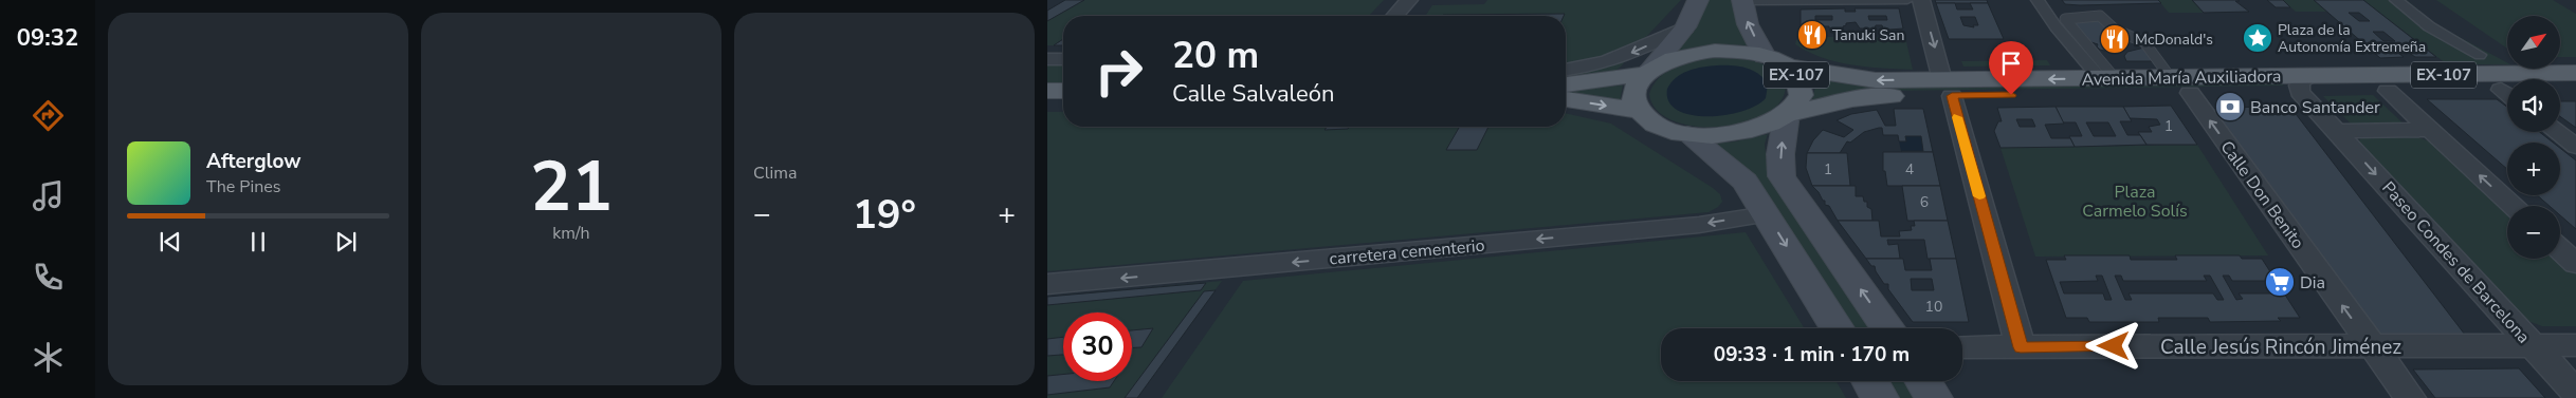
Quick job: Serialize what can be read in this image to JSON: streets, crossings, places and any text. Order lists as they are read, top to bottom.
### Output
{
  "streets": {
    "main road": ["EX-107", "Avenida María Auxiliadora"],
    "street": [
      "Calle Don Benito",
      "carretera cementerio",
      "Paseo Condes de Barcelona",
      "Calle Jesús Rincón Jiménez"
    ]
  },
  "crossings": [
    ["EX-107", "Avenida María Auxiliadora"],
    ["Avenida María Auxiliadora", "Calle Don Benito"],
    ["Avenida María Auxiliadora", "Paseo Condes de Barcelona"],
    ["Calle Don Benito", "Calle Jesús Rincón Jiménez"],
    ["Paseo Condes de Barcelona", "Calle Jesús Rincón Jiménez"]
  ],
  "one_way": ["carretera cementerio"],
  "parks": ["Plaza Carmelo Solís"],
  "places": {
    "restaurant": ["Tanuki San", "McDonald's"],
    "place": ["Plaza de la Autonomía Extremeña"],
    "bank": ["Banco Santander"],
    "supermarket": ["Dia"]
  },
  "house_numbers": [
    "1",
    "1",
    "4",
    "6",
    "10"
  ],
  "north": "top right",
  "page": {
    "tabs": "09:32",
    "tile": [
      ["21", "km/h"],
      "Clima"
    ],
    "map_buttons": ["+", "−"],
    "turn": ["20 m", "Calle Salvaleón"],
    "song": ["Afterglow", "The Pines"],
    "heat": ["−", "19°", "+"],
    "limit": "30",
    "trip": "09:33 · 1 min · 170 m"
  }
}
